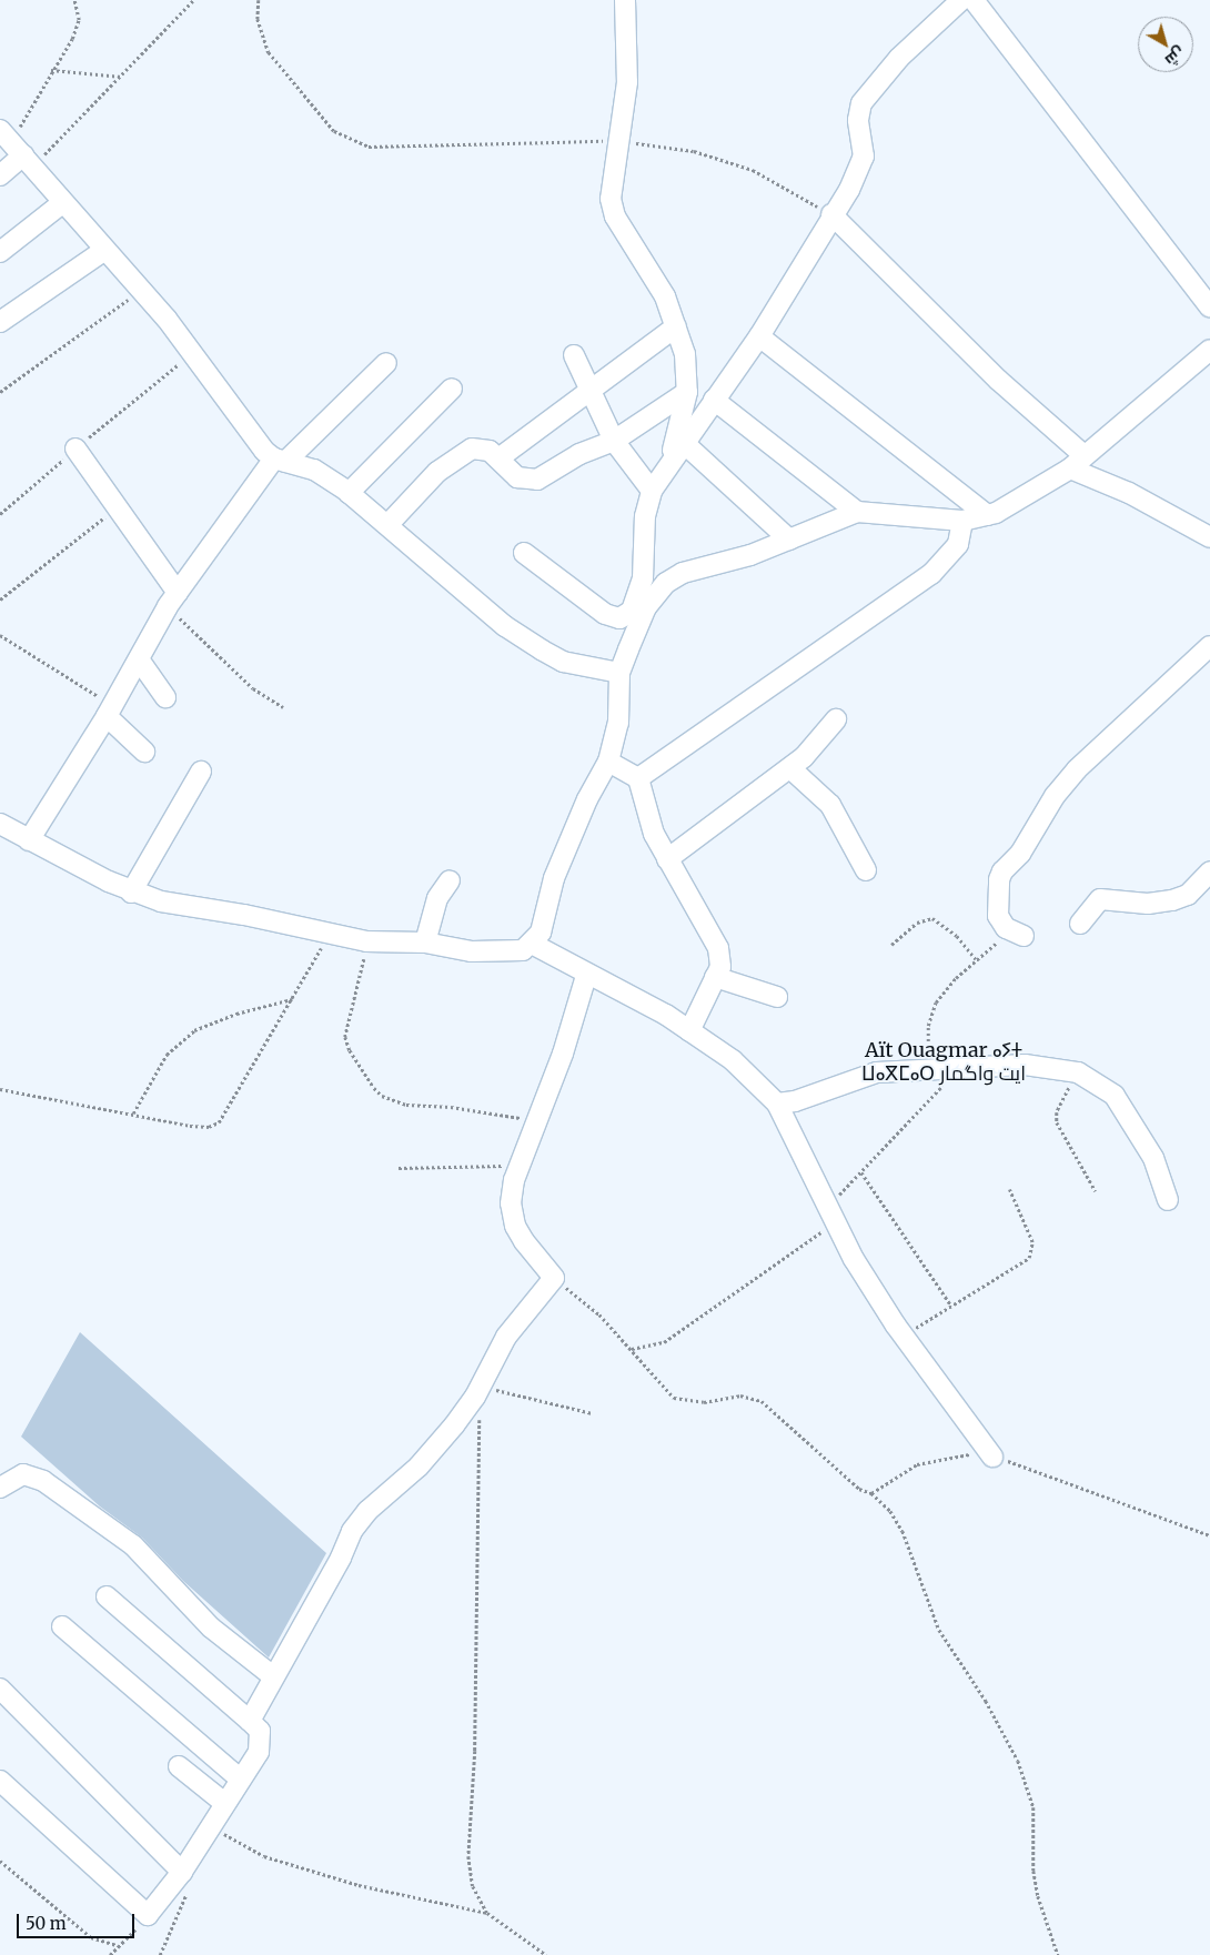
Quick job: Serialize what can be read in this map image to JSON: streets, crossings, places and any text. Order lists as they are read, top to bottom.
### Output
{
  "districts": ["Aït Ouagmar ⴰⵢⵜ ⵡⴰⴳⵎⴰⵔ ايت واگمار"],
  "scale_bar": "50 m",
  "north": "bottom right"
}
